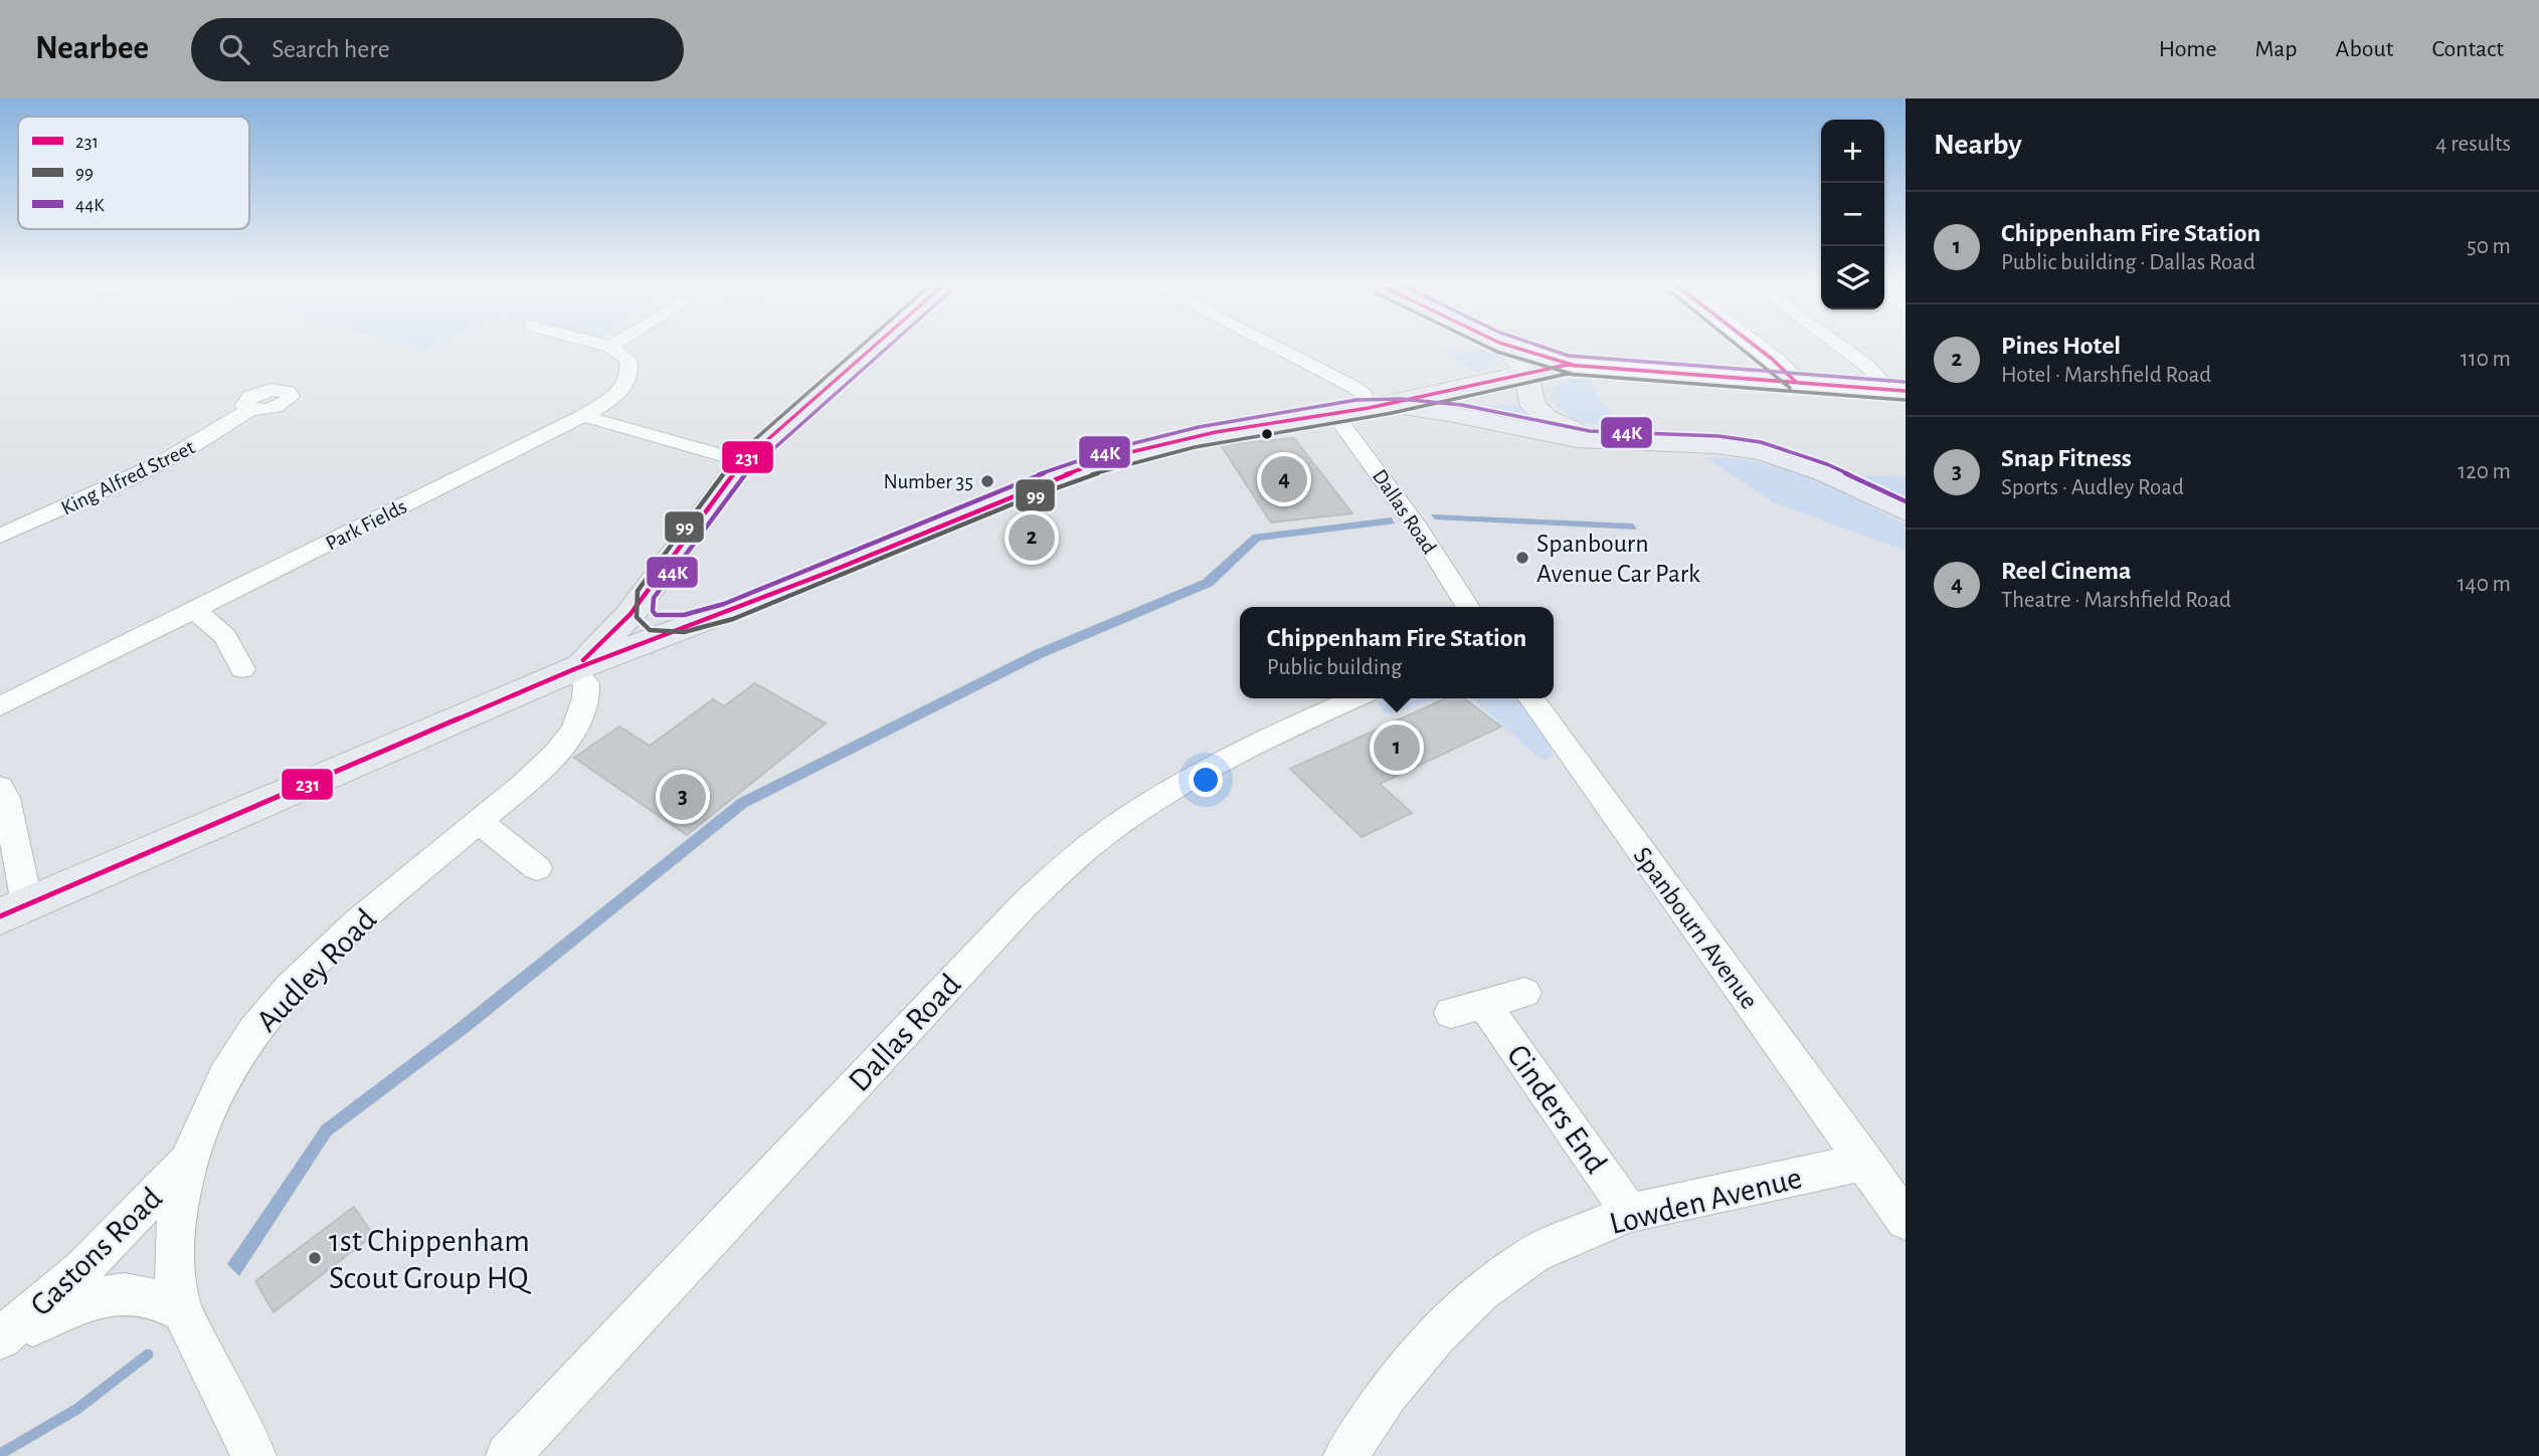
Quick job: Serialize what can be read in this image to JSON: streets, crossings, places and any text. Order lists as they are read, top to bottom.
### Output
{
  "streets": {
    "street": [
      "King Alfred Street",
      "Dallas Road",
      "Park Fields",
      "Spanbourn Avenue",
      "Audley Road",
      "Cinders End",
      "Lowden Avenue",
      "Gastons Road"
    ]
  },
  "crossings": [
    ["Spanbourn Avenue", "Lowden Avenue"],
    ["Audley Road", "Gastons Road"],
    ["Cinders End", "Lowden Avenue"]
  ],
  "places": ["Number 35", "Spanbourn Avenue Car Park", "1st Chippenham Scout Group HQ"],
  "lines": ["transit line 231", "transit line 99", "transit line 44K"],
  "legend": ["231", "99", "44K"],
  "page": {
    "header": "Nearbee",
    "search": "Search here",
    "nav": [
      "Home",
      "Map",
      "About",
      "Contact"
    ],
    "heading": ["Nearby", "4 results"],
    "map_buttons": ["+", "−"],
    "list": [
      {
        "mark": "1",
        "name": "Chippenham Fire Station",
        "note": "Public building · Dallas Road",
        "value": "50 m"
      },
      {
        "mark": "2",
        "name": "Pines Hotel",
        "note": "Hotel · Marshfield Road",
        "value": "110 m"
      },
      {
        "mark": "3",
        "name": "Snap Fitness",
        "note": "Sports · Audley Road",
        "value": "120 m"
      },
      {
        "mark": "4",
        "name": "Reel Cinema",
        "note": "Theatre · Marshfield Road",
        "value": "140 m"
      }
    ],
    "pins": [
      "4",
      "2",
      "1",
      "3"
    ],
    "popup": ["Chippenham Fire Station", "Public building"]
  }
}
